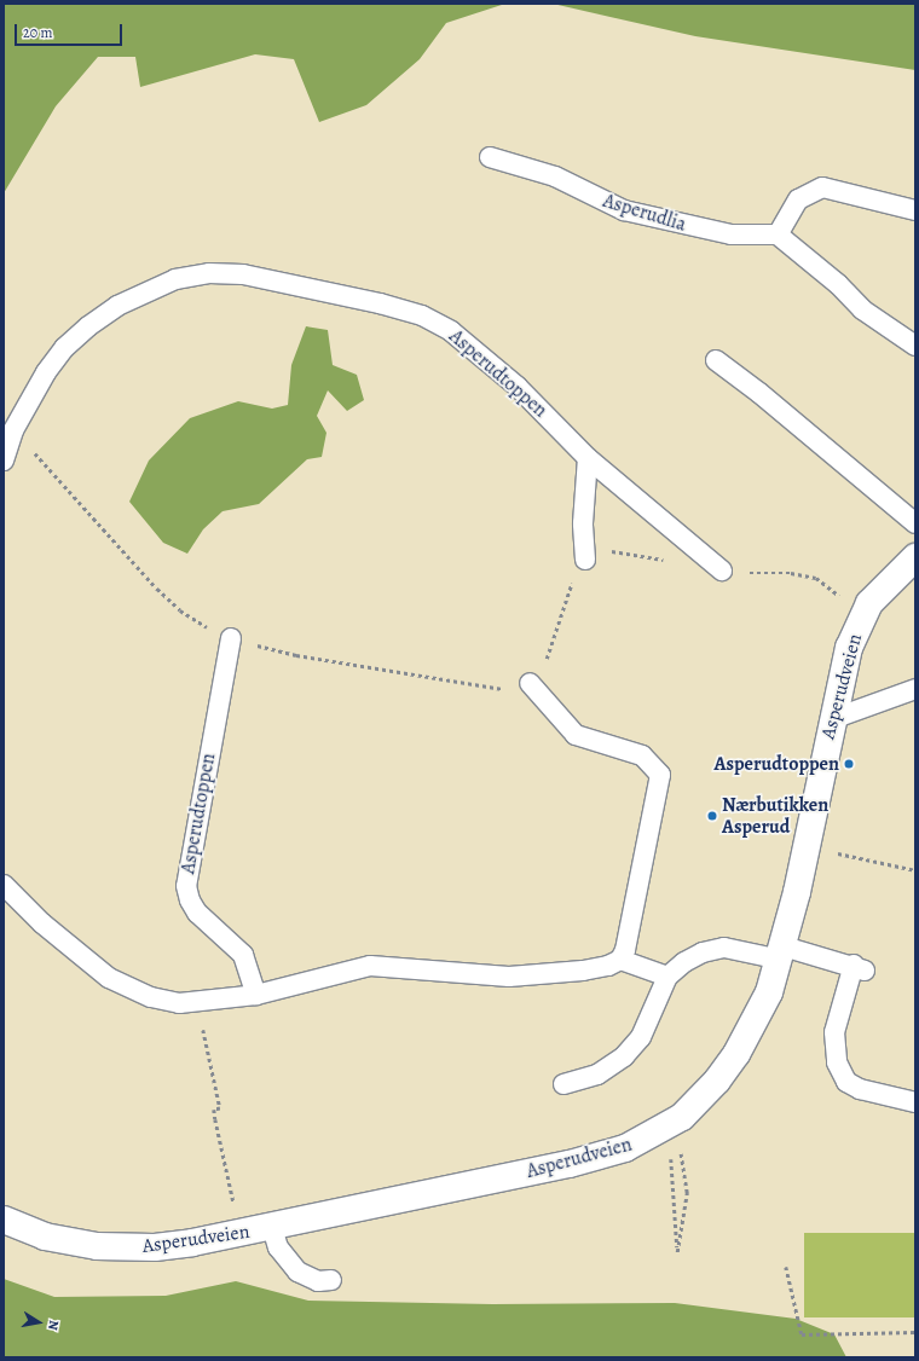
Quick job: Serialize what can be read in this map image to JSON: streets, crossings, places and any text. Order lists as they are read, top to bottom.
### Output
{
  "streets": {
    "street": ["Asperudveien"],
    "lane": ["Asperudlia", "Asperudtoppen"]
  },
  "places": ["Asperudtoppen", "Nærbutikken Asperud"],
  "scale_bar": "20 m",
  "north": "right"
}
